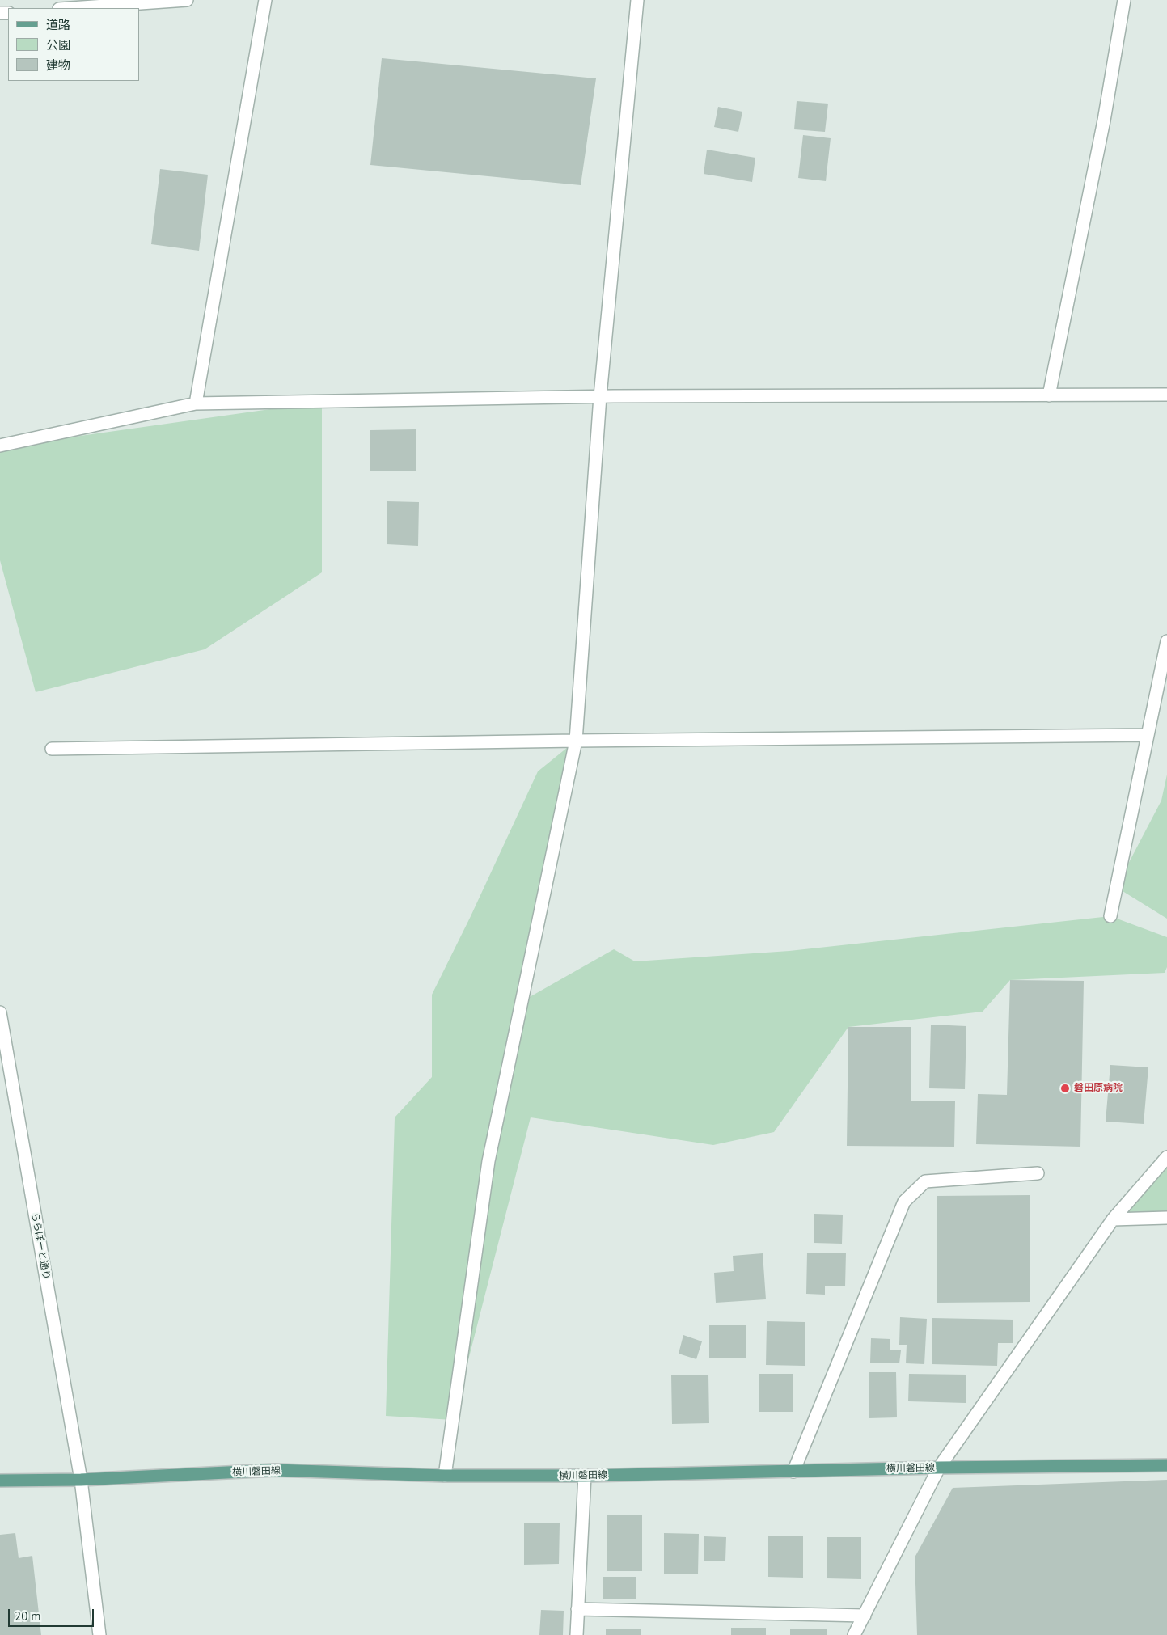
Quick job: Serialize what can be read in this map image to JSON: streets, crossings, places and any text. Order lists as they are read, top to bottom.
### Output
{
  "streets": {
    "main road": ["横川磐田線"],
    "street": ["ららぽーと通り"]
  },
  "crossings": [
    ["ららぽーと通り", "横川磐田線"]
  ],
  "places": ["磐田原病院"],
  "legend": ["道路", "公園", "建物"],
  "scale_bar": "20 m"
}
